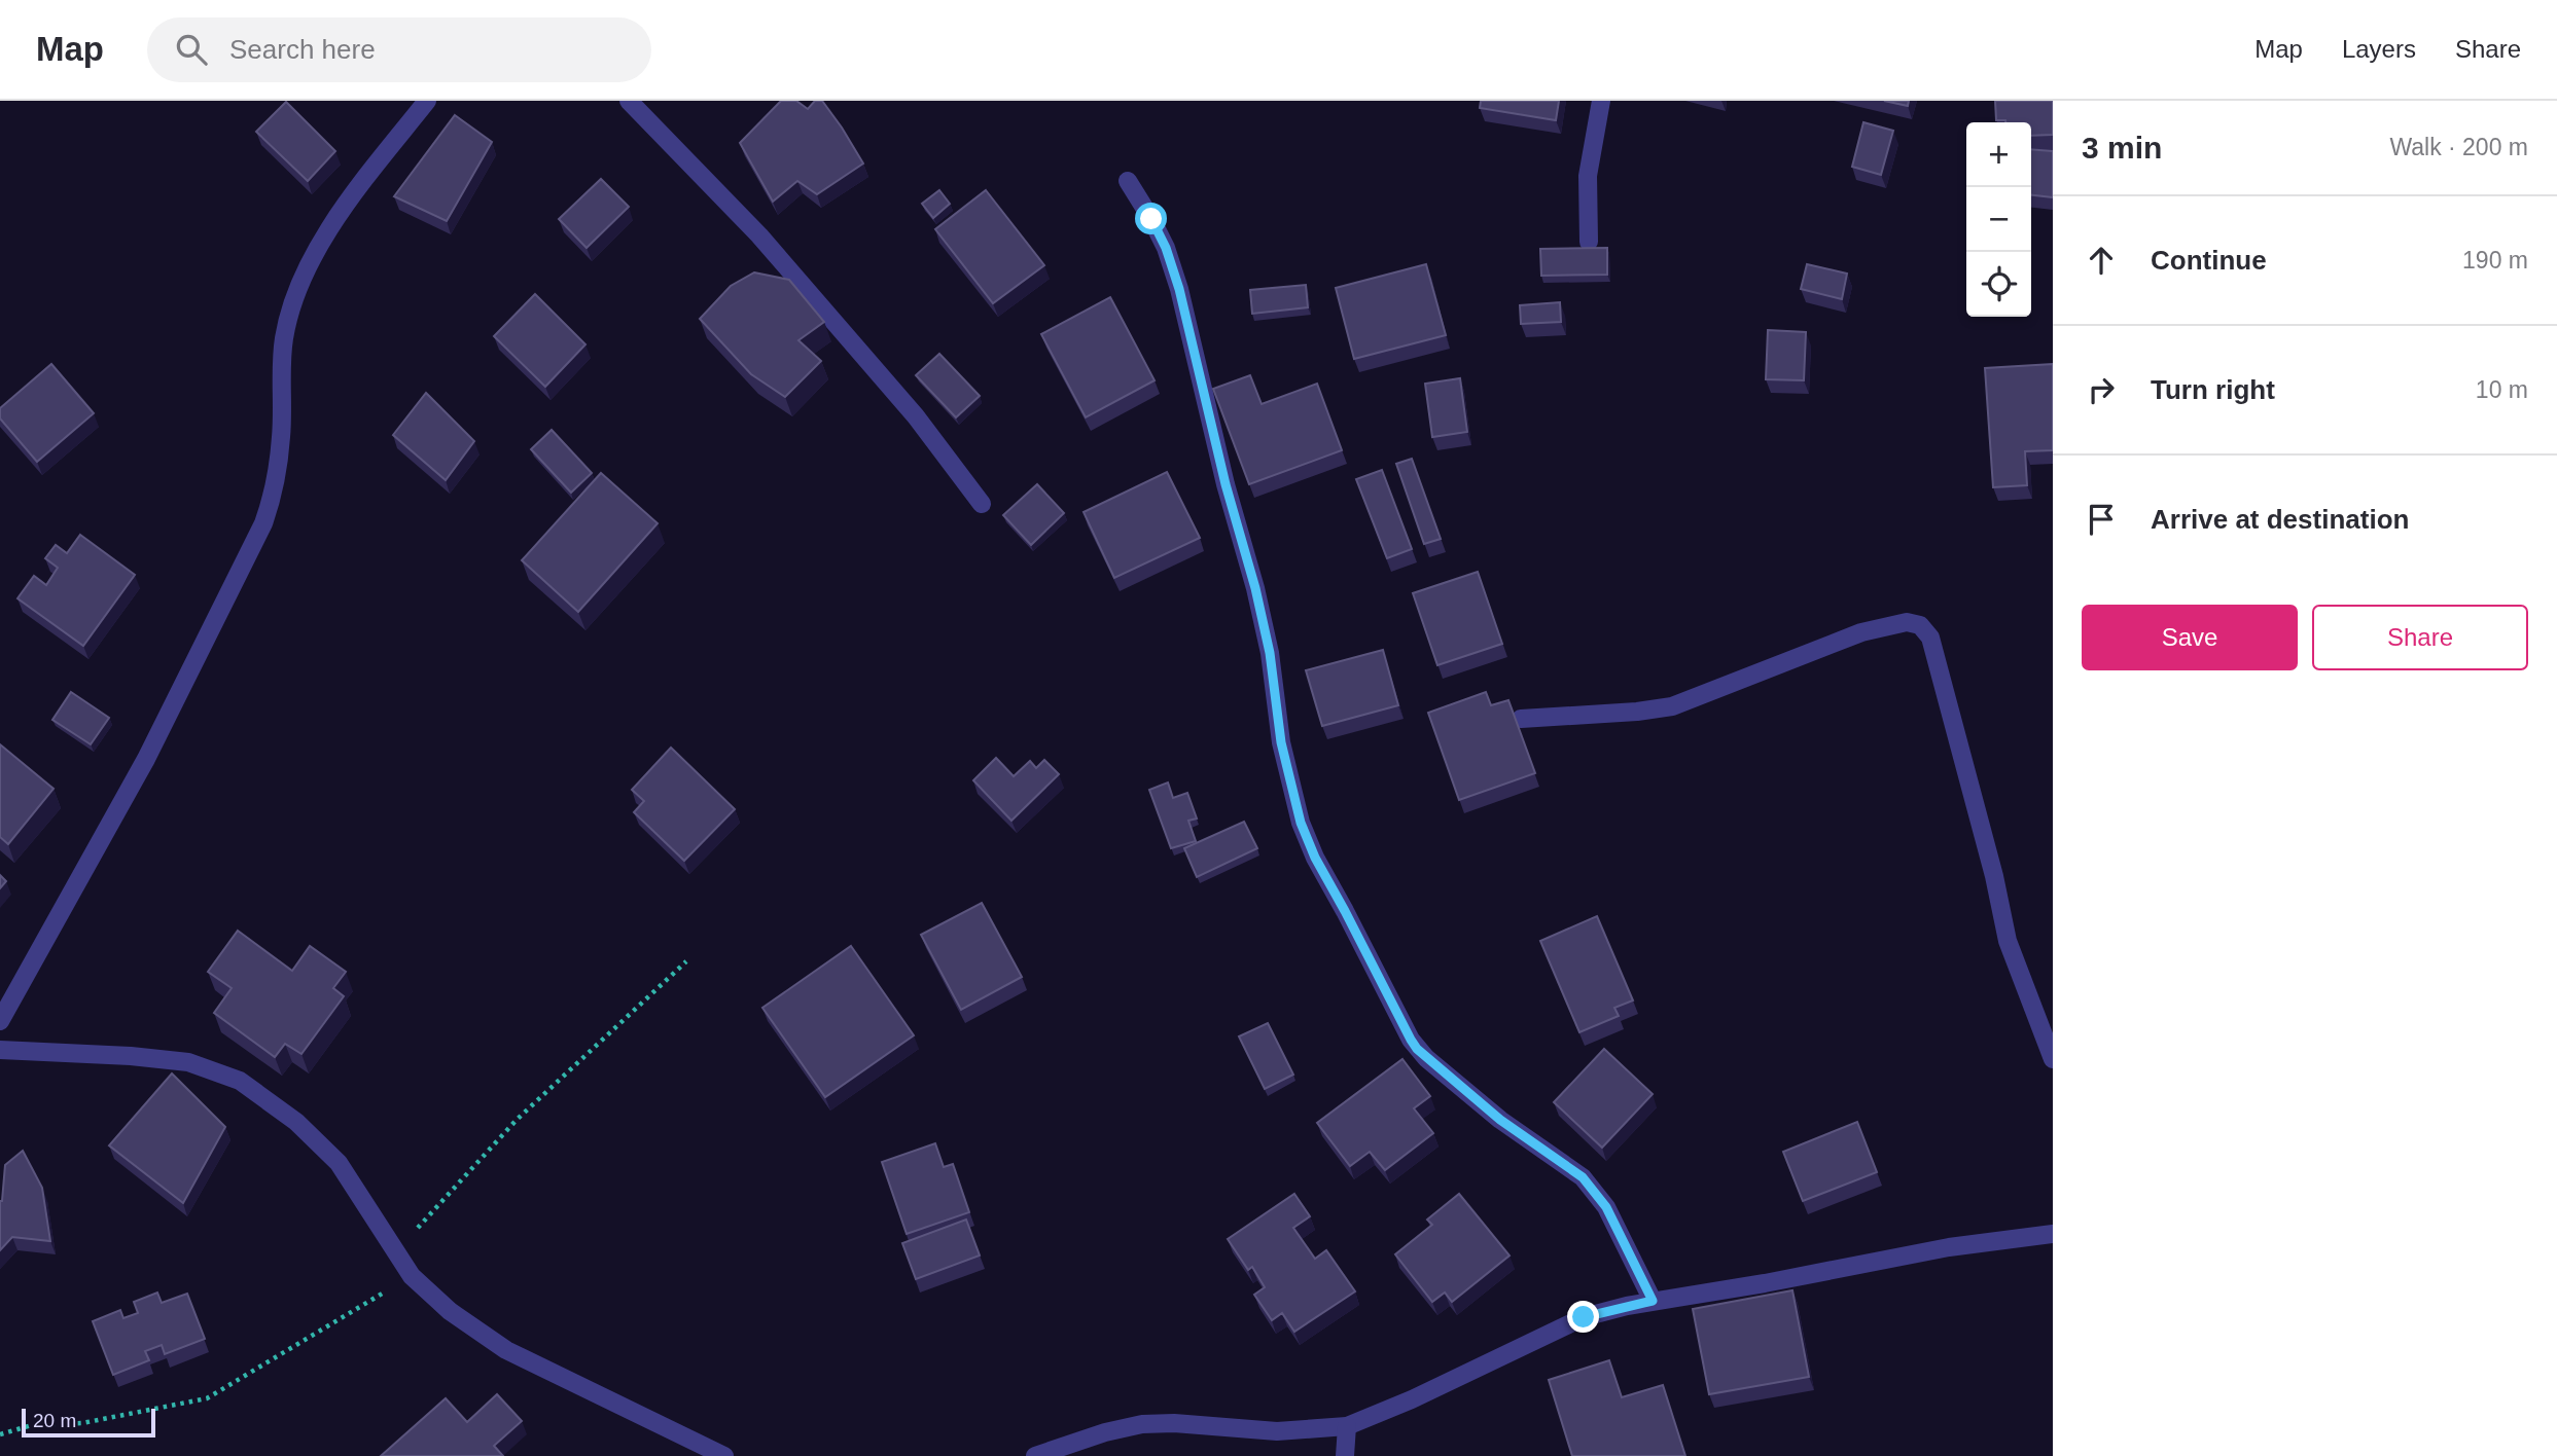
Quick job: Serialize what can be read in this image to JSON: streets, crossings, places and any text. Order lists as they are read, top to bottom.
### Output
{
  "scale_bar": "20 m",
  "page": {
    "header": "Map",
    "search": "Search here",
    "nav": ["Map", "Layers", "Share"],
    "heading": ["3 min", "Walk · 200 m"],
    "map_buttons": ["+", "−"],
    "list": [
      ["Continue", "190 m"],
      ["Turn right", "10 m"],
      "Arrive at destination"
    ],
    "buttons": ["Save", "Share"],
    "scale": "20 m"
  }
}
